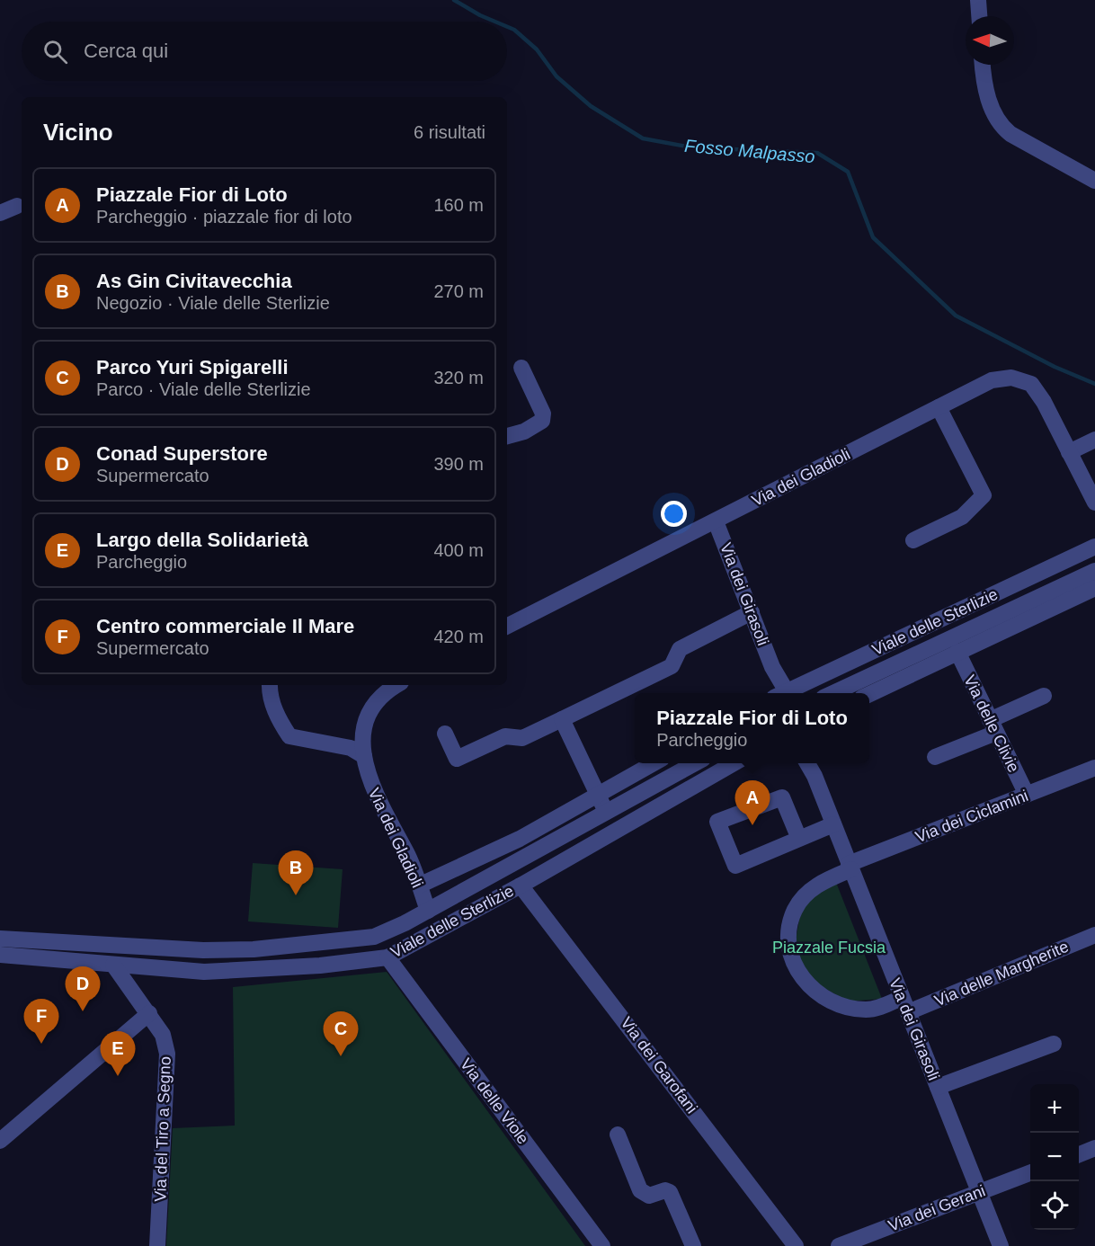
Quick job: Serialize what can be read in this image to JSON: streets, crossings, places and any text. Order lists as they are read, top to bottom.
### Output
{
  "streets": {
    "street": [
      "Via dei Gladioli",
      "Via dei Girasoli",
      "Viale delle Sterlizie",
      "Via delle Clivie",
      "Via dei Ciclamini",
      "Via delle Margherite",
      "Via dei Garofani",
      "Via delle Viole",
      "Via del Tiro a Segno",
      "Via dei Gerani"
    ]
  },
  "crossings": [
    ["Via dei Gladioli", "Via dei Girasoli"],
    ["Via dei Gladioli", "Viale delle Sterlizie"],
    ["Via dei Girasoli", "Via dei Ciclamini"],
    ["Via dei Girasoli", "Via delle Margherite"],
    ["Via dei Girasoli", "Via dei Gerani"],
    ["Viale delle Sterlizie", "Via dei Garofani"],
    ["Viale delle Sterlizie", "Via delle Viole"],
    ["Viale delle Sterlizie", "Via del Tiro a Segno"],
    ["Via delle Clivie", "Via dei Ciclamini"]
  ],
  "water": ["Fosso Malpasso"],
  "parks": ["Piazzale Fucsia"],
  "north": "left",
  "page": {
    "search": "Cerca qui",
    "heading": ["Vicino", "6 risultati"],
    "list": [
      {
        "mark": "A",
        "name": "Piazzale Fior di Loto",
        "note": "Parcheggio · piazzale fior di loto",
        "value": "160 m"
      },
      {
        "mark": "B",
        "name": "As Gin Civitavecchia",
        "note": "Negozio · Viale delle Sterlizie",
        "value": "270 m"
      },
      {
        "mark": "C",
        "name": "Parco Yuri Spigarelli",
        "note": "Parco · Viale delle Sterlizie",
        "value": "320 m"
      },
      {
        "mark": "D",
        "name": "Conad Superstore",
        "note": "Supermercato",
        "value": "390 m"
      },
      {
        "mark": "E",
        "name": "Largo della Solidarietà",
        "note": "Parcheggio",
        "value": "400 m"
      },
      {
        "mark": "F",
        "name": "Centro commerciale Il Mare",
        "note": "Supermercato",
        "value": "420 m"
      }
    ],
    "popup": ["Piazzale Fior di Loto", "Parcheggio"],
    "pins": [
      "A",
      "B",
      "D",
      "F",
      "C",
      "E"
    ],
    "map_buttons": ["+", "−"]
  }
}
